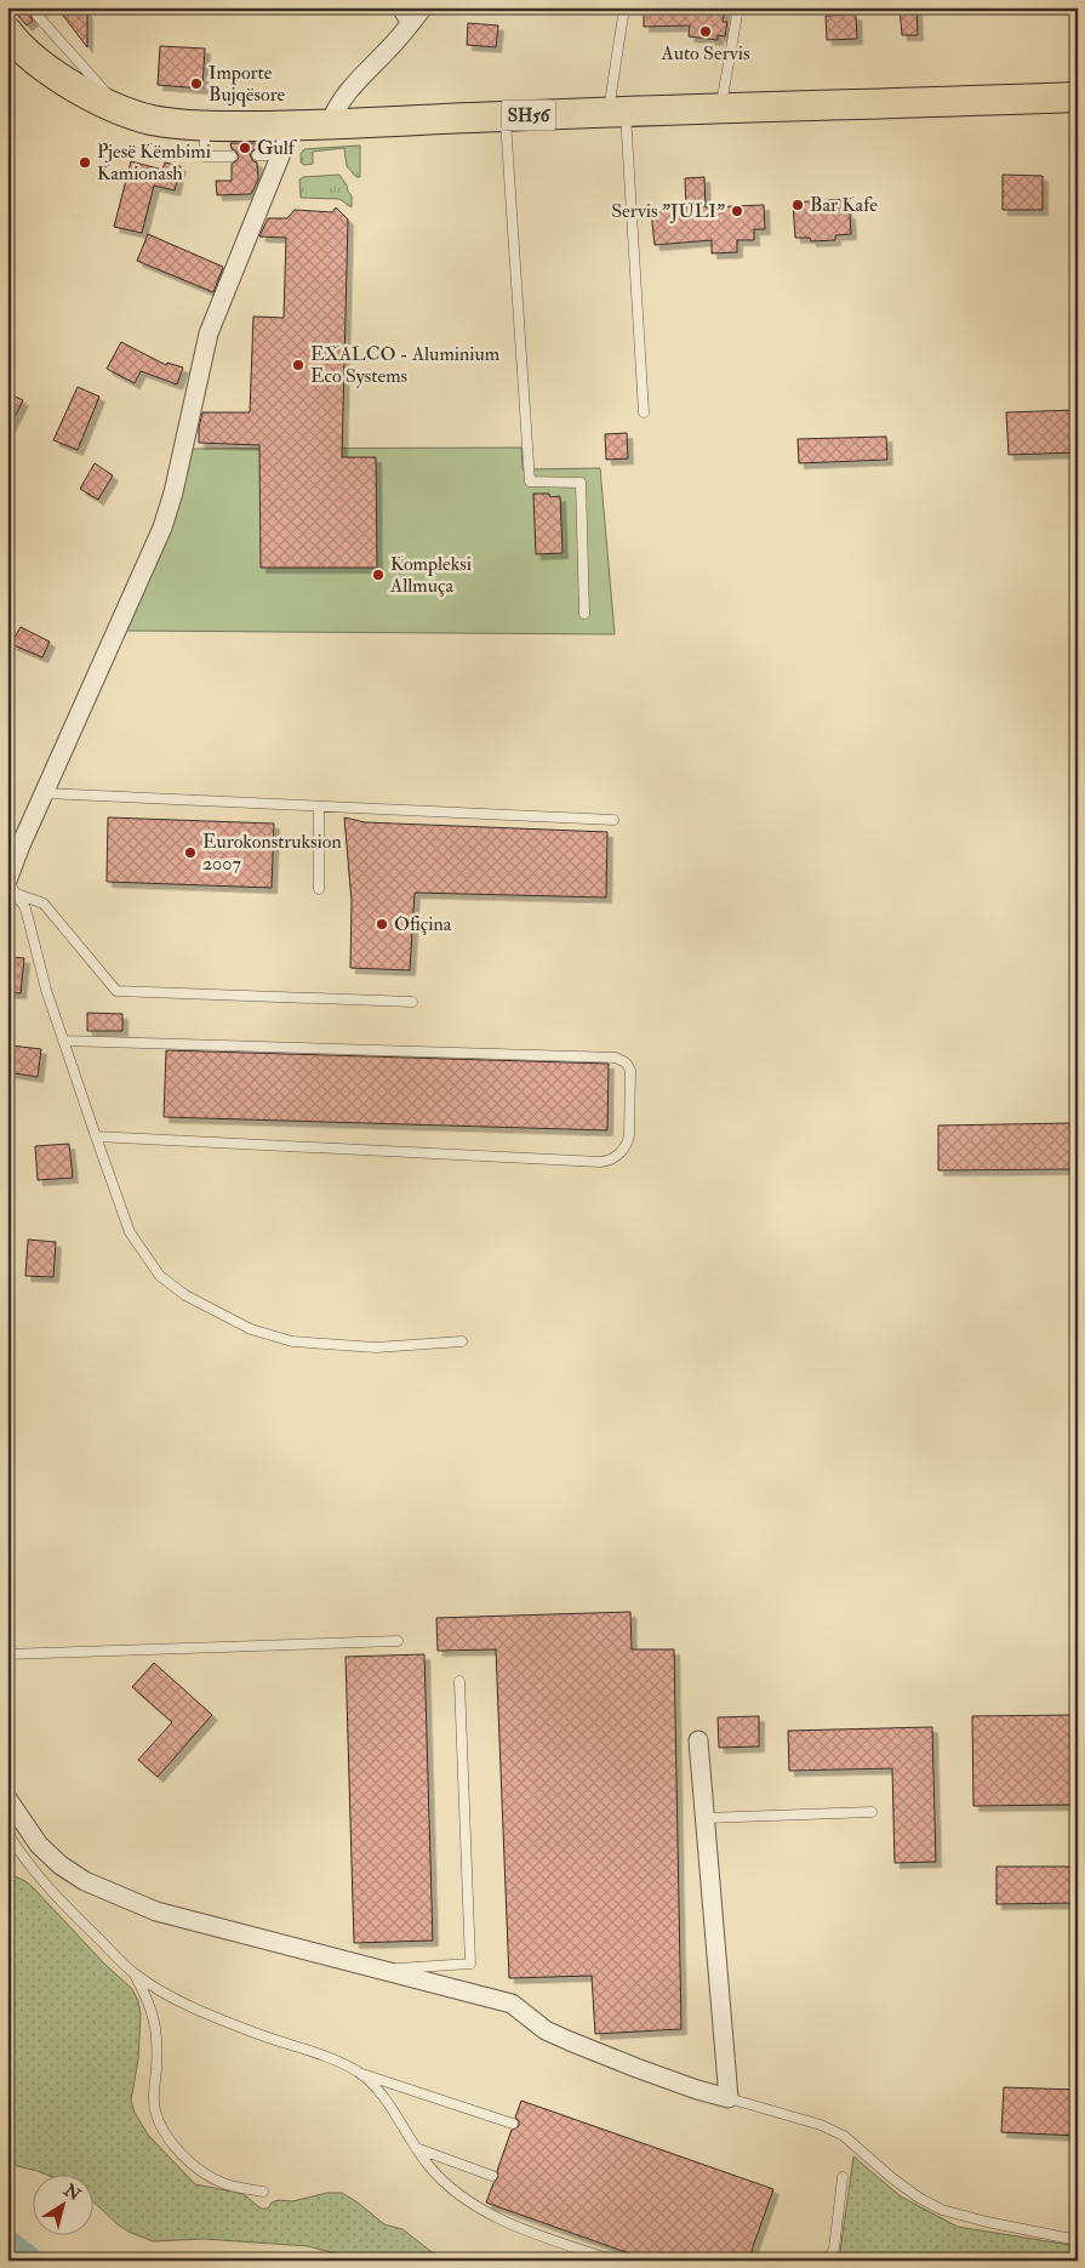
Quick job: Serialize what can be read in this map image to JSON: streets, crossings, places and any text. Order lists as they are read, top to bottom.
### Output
{
  "streets": {
    "main road": ["SH56"]
  },
  "places": [
    "Auto Servis",
    "Importe Bujqësore",
    "Gulf",
    "Pjesë Këmbimi Kamionash",
    "Bar Kafe",
    "Servis \"JULI\"",
    "EXALCO - Aluminium Eco Systems",
    "Kompleksi Allmuça",
    "Eurokonstruksion 2007",
    "Ofiçina"
  ],
  "north": "top right"
}
